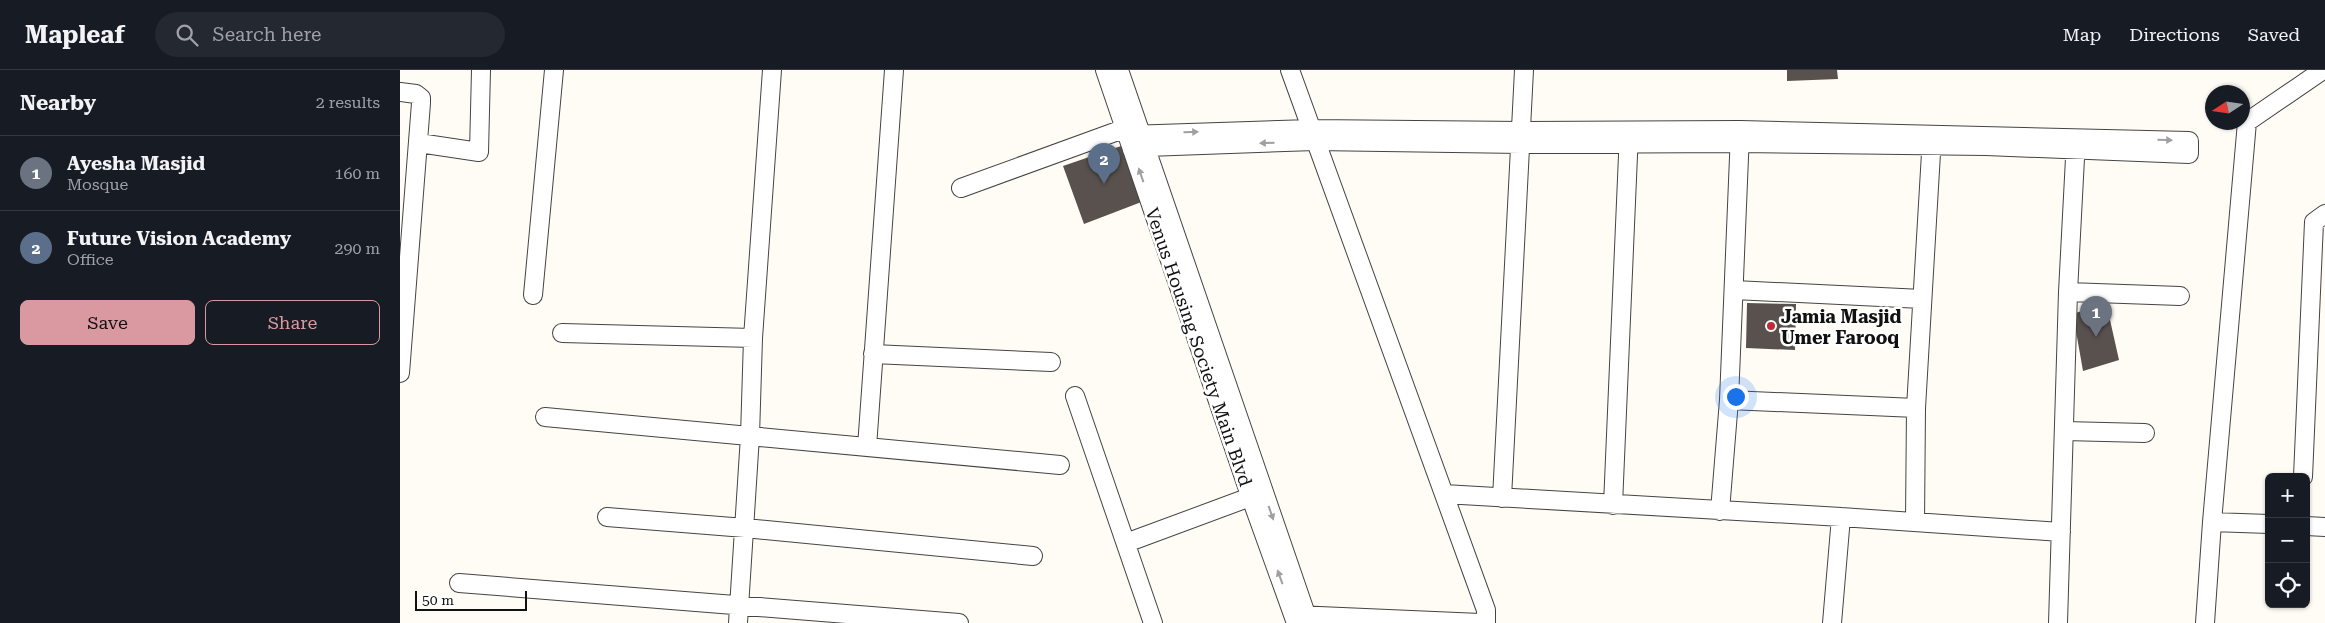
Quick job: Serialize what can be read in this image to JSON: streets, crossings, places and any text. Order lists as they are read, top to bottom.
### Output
{
  "streets": {
    "street": ["Venus Housing Society Main Blvd"]
  },
  "places": ["Jamia Masjid Umer Farooq"],
  "scale_bar": "50 m",
  "north": "left",
  "page": {
    "header": "Mapleaf",
    "search": "Search here",
    "nav": ["Map", "Directions", "Saved"],
    "heading": ["Nearby", "2 results"],
    "list": [
      {
        "mark": "1",
        "name": "Ayesha Masjid",
        "note": "Mosque",
        "value": "160 m"
      },
      {
        "mark": "2",
        "name": "Future Vision Academy",
        "note": "Office",
        "value": "290 m"
      }
    ],
    "pins": ["2", "1"],
    "buttons": ["Save", "Share"],
    "map_buttons": ["+", "−"],
    "scale": "50 m"
  }
}
